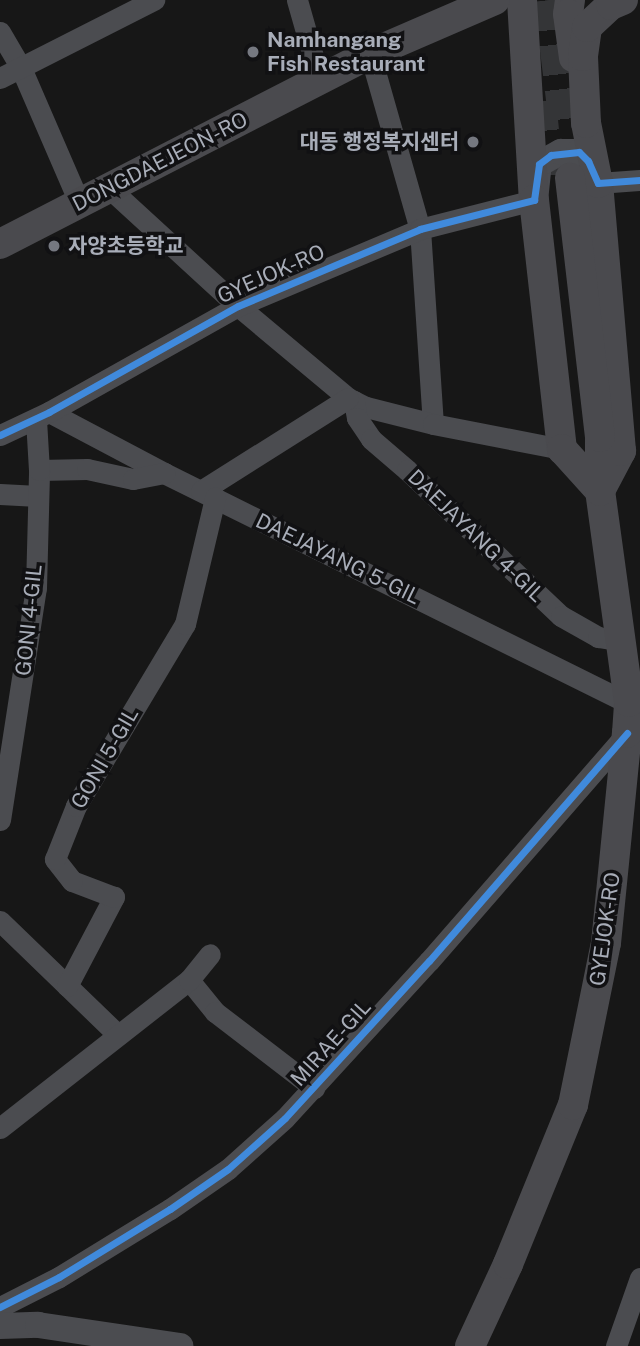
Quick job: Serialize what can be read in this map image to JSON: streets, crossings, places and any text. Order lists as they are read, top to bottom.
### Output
{
  "streets": {
    "main road": ["DONGDAEJEON-RO", "GYEJOK-RO"],
    "street": [
      "DAEJAYANG 4-GIL",
      "DAEJAYANG 5-GIL",
      "GONI 4-GIL",
      "GONI 5-GIL",
      "MIRAE-GIL"
    ]
  },
  "crossings": [
    ["DONGDAEJEON-RO", "GYEJOK-RO"],
    ["GYEJOK-RO", "DAEJAYANG 4-GIL"],
    ["GYEJOK-RO", "DAEJAYANG 5-GIL"],
    ["GYEJOK-RO", "GONI 4-GIL"],
    ["GYEJOK-RO", "MIRAE-GIL"],
    ["DAEJAYANG 5-GIL", "GONI 4-GIL"],
    ["DAEJAYANG 5-GIL", "GONI 5-GIL"],
    ["DAEJAYANG 5-GIL", "MIRAE-GIL"]
  ],
  "places": ["Namhangang Fish Restaurant", "대동 행정복지센터", "자양초등학교"]
}
